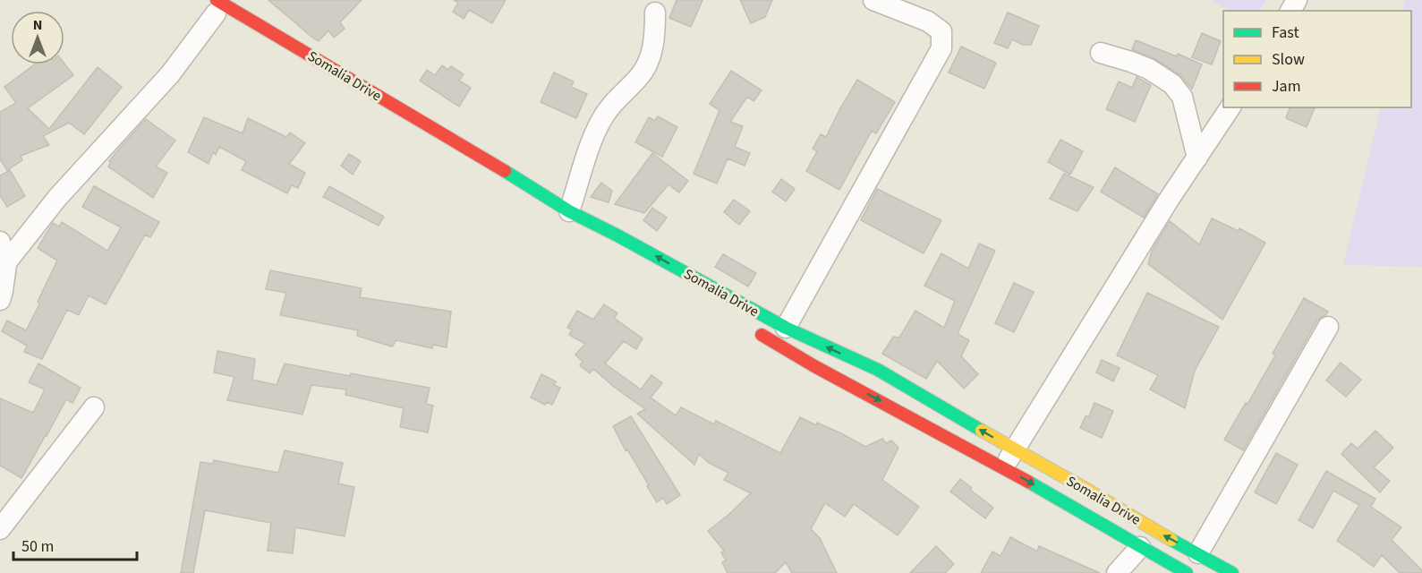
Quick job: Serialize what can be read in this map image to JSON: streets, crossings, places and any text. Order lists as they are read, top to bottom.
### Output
{
  "streets": {
    "main road": ["Somalia Drive"]
  },
  "legend": ["Fast", "Slow", "Jam"],
  "scale_bar": "50 m",
  "north": "top"
}
